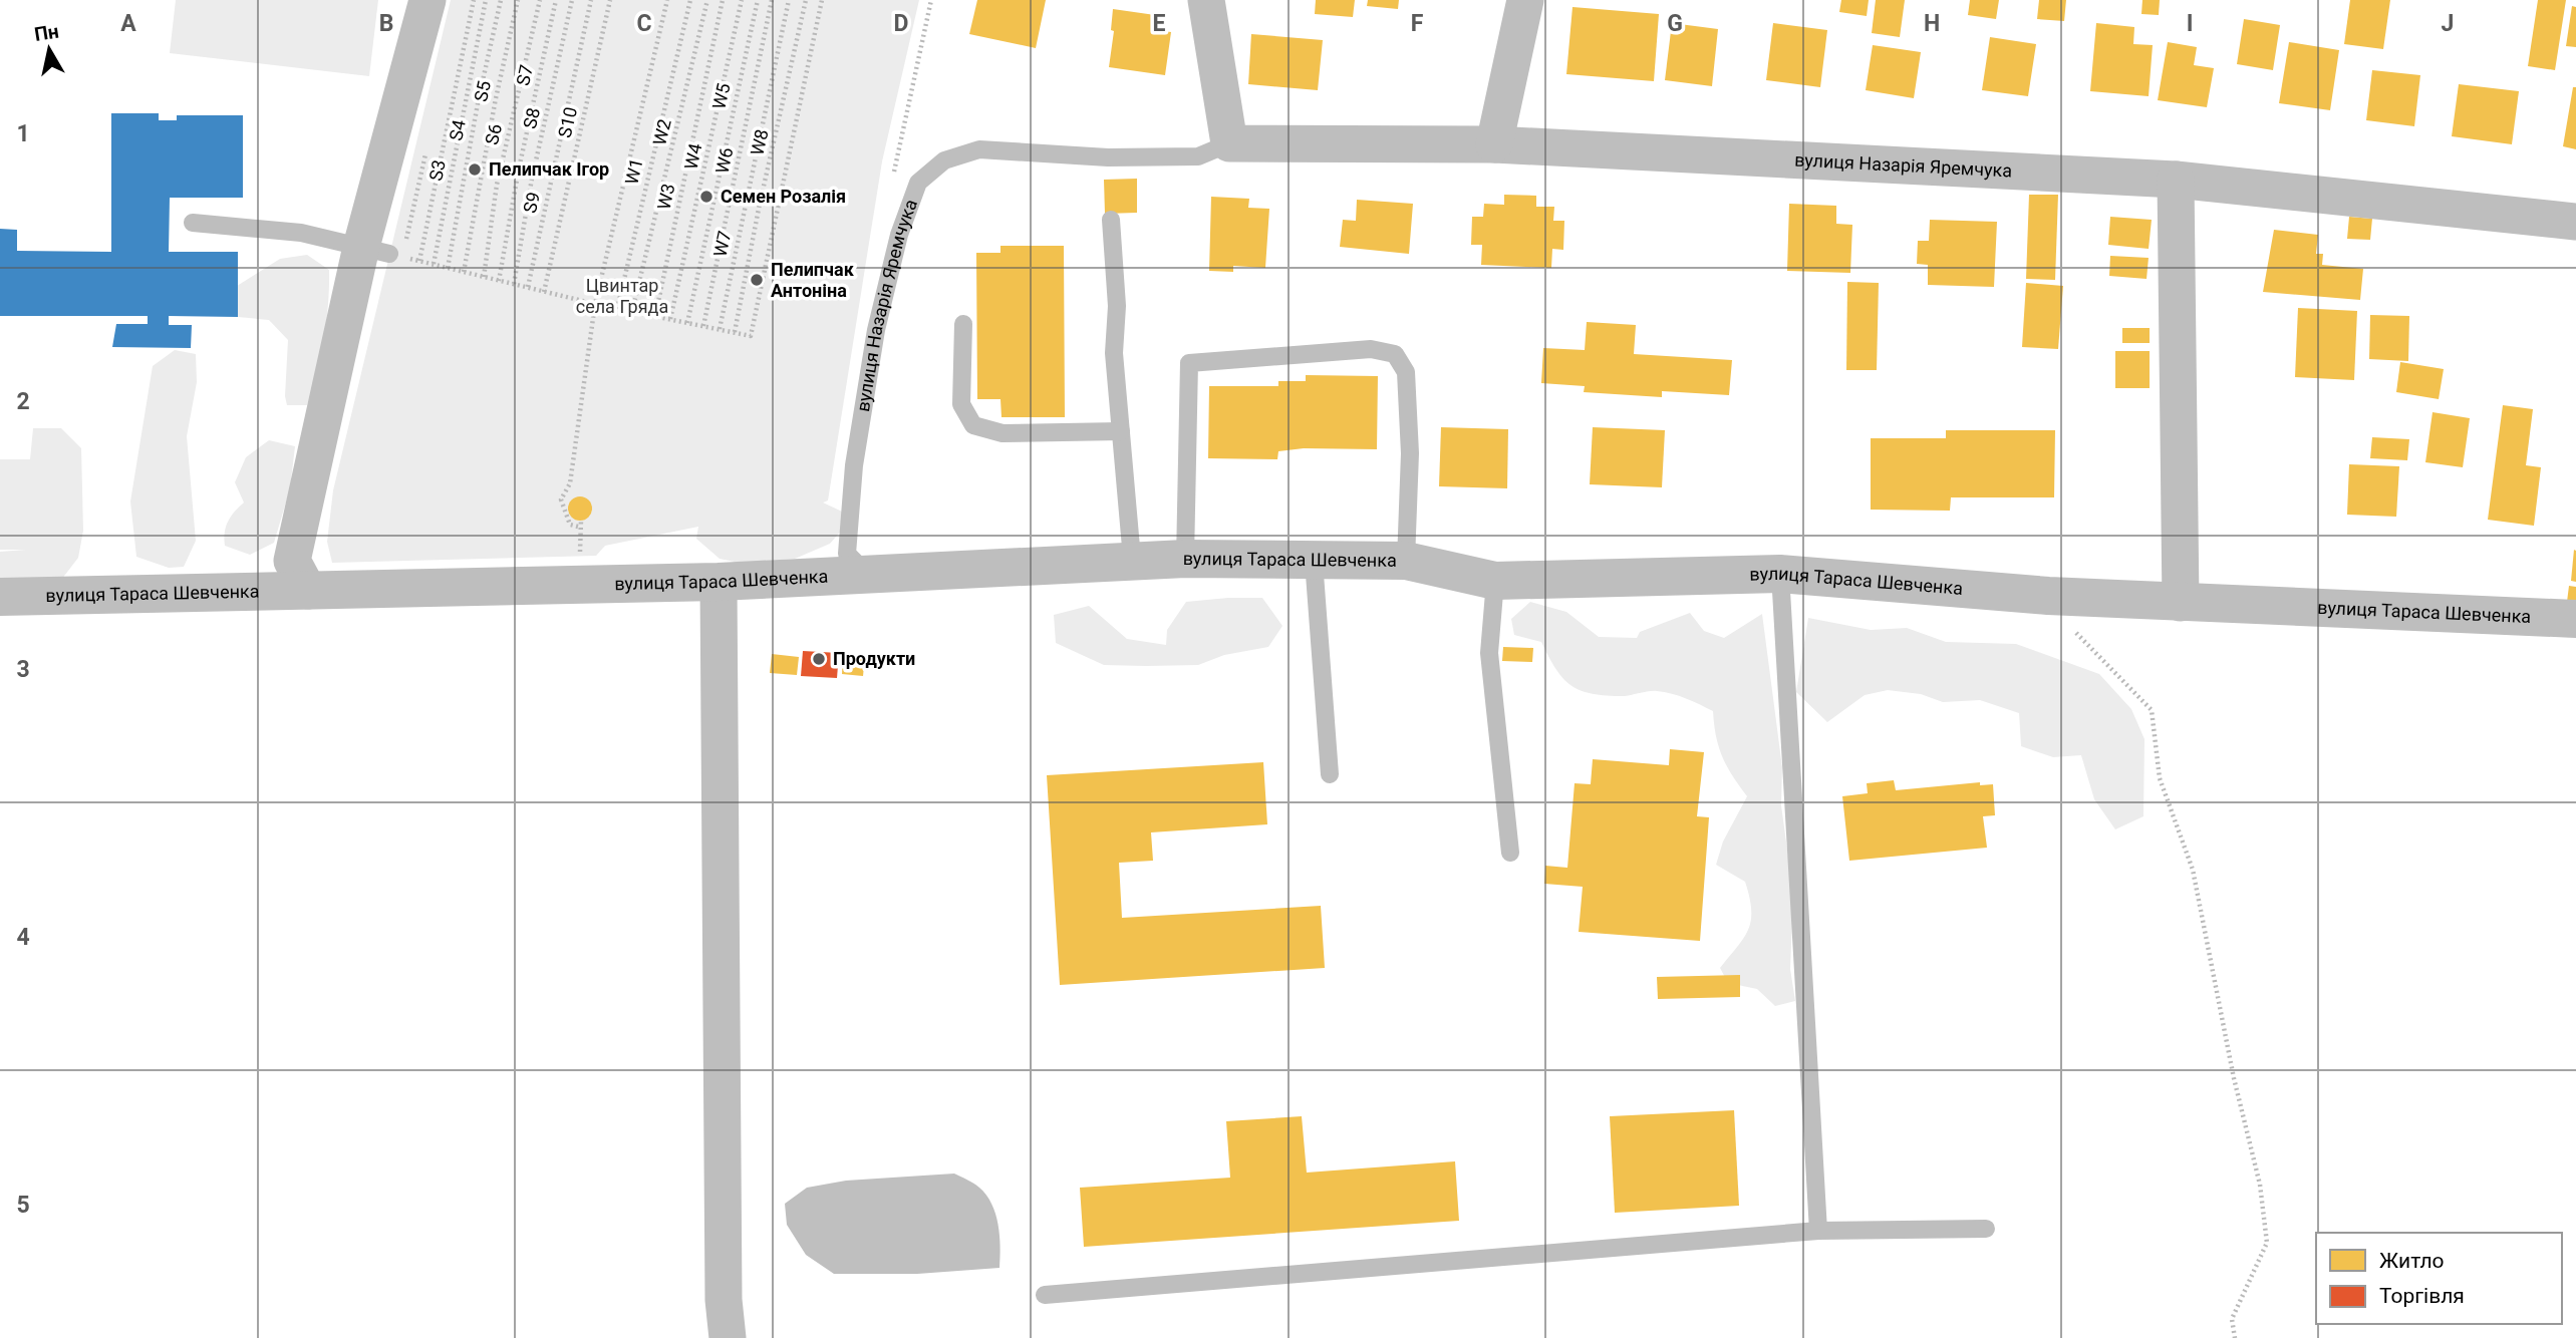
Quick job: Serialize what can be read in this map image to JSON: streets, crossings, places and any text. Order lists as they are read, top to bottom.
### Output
{
  "streets": {
    "street": ["вулиця Назарія Яремчука", "вулиця Тараса Шевченка"],
    "path": [
      "S7",
      "S5",
      "W5",
      "S8",
      "S10",
      "S4",
      "W2",
      "S6",
      "W8",
      "W4",
      "W6",
      "S3",
      "W1",
      "W3",
      "S9",
      "W7"
    ]
  },
  "crossings": [
    ["вулиця Назарія Яремчука", "вулиця Тараса Шевченка"]
  ],
  "parks": ["Цвинтар села Гряда"],
  "places": [
    "Пелипчак Ігор",
    "Семен Розалія",
    "Пелипчак Антоніна",
    "Продукти"
  ],
  "legend": ["Житло", "Торгівля"],
  "north": "top",
  "grid": {
    "columns": [
      "A",
      "B",
      "C",
      "D",
      "E",
      "F",
      "G",
      "H",
      "I",
      "J"
    ],
    "rows": [
      "1",
      "2",
      "3",
      "4",
      "5"
    ]
  }
}
